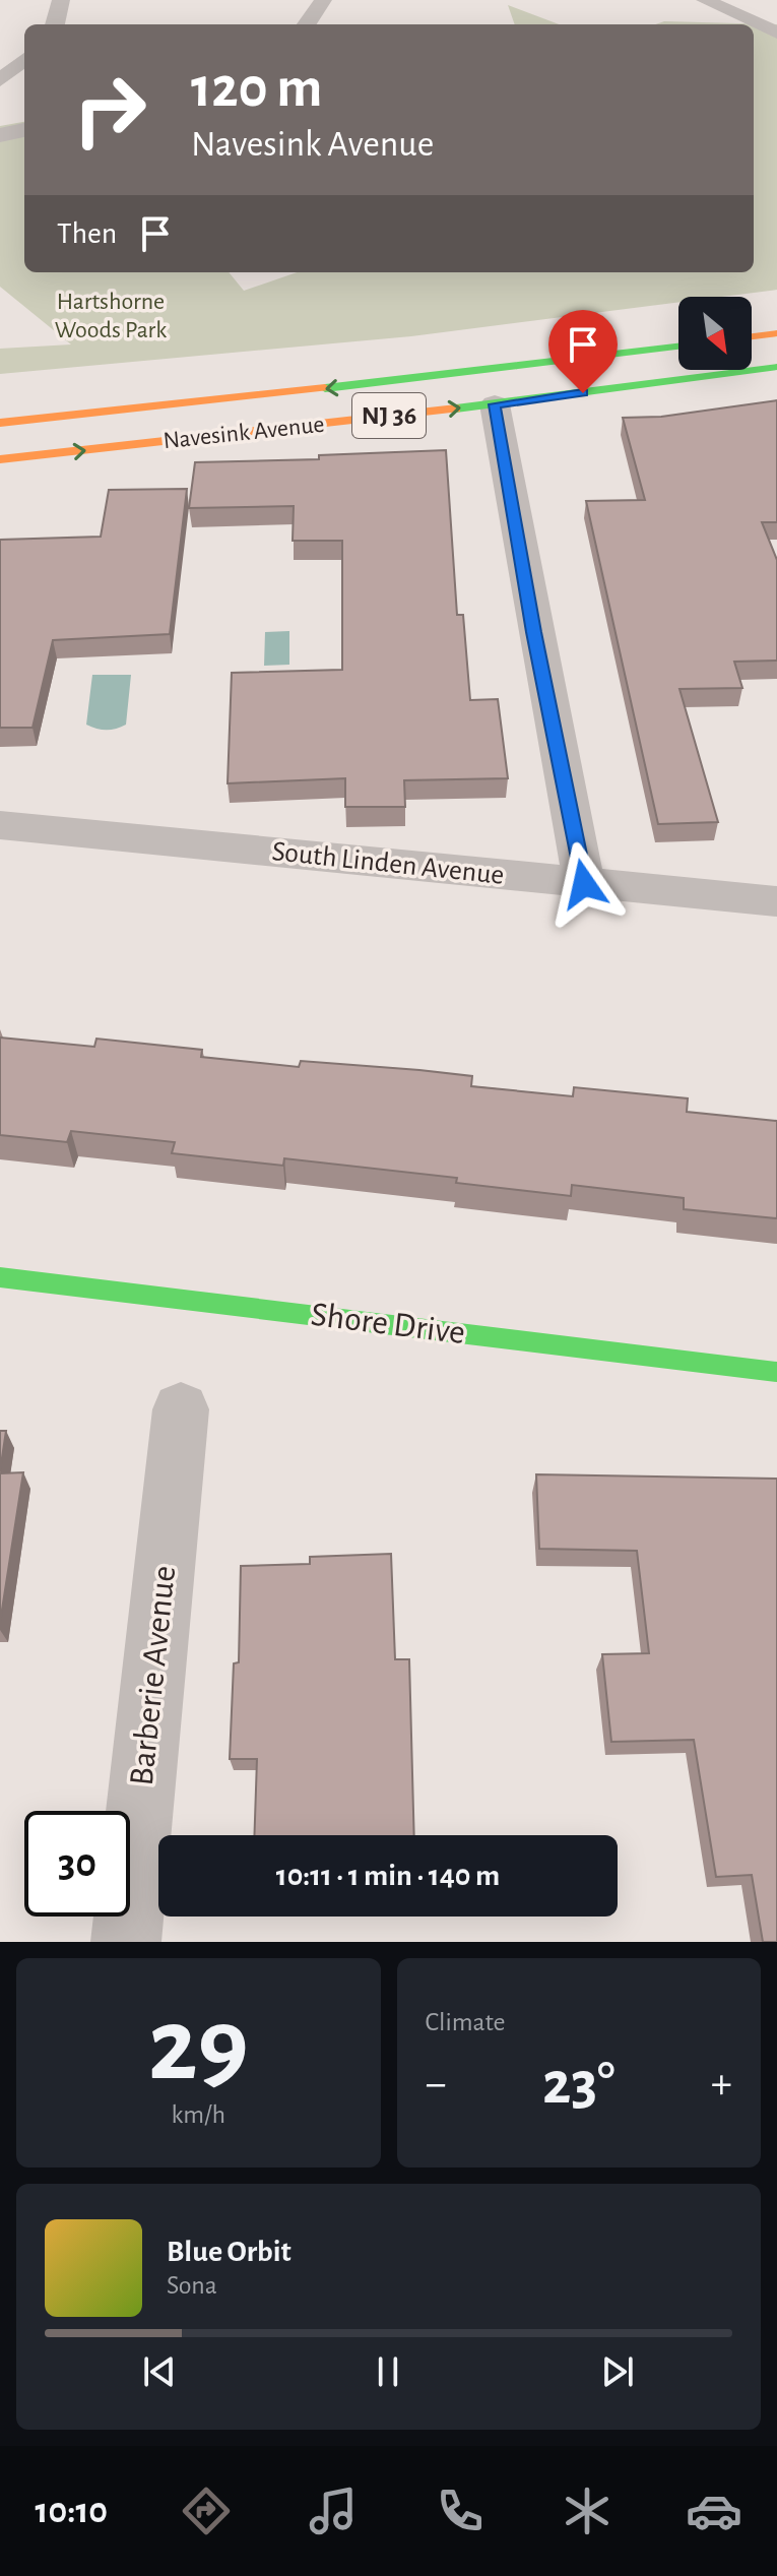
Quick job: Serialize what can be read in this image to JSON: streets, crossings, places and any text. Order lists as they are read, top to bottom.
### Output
{
  "streets": {
    "main road": ["NJ 36", "Navesink Avenue", "Shore Drive"],
    "street": ["South Linden Avenue", "Barberie Avenue"]
  },
  "parks": ["Hartshorne Woods Park"],
  "north": "bottom right",
  "page": {
    "turn": ["120 m", "Navesink Avenue"],
    "then": "Then",
    "limit": "30",
    "trip": "10:11 · 1 min · 140 m",
    "tile": [
      ["29", "km/h"],
      "Climate"
    ],
    "heat": ["−", "23°", "+"],
    "song": ["Blue Orbit", "Sona"],
    "tabs": "10:10"
  }
}
